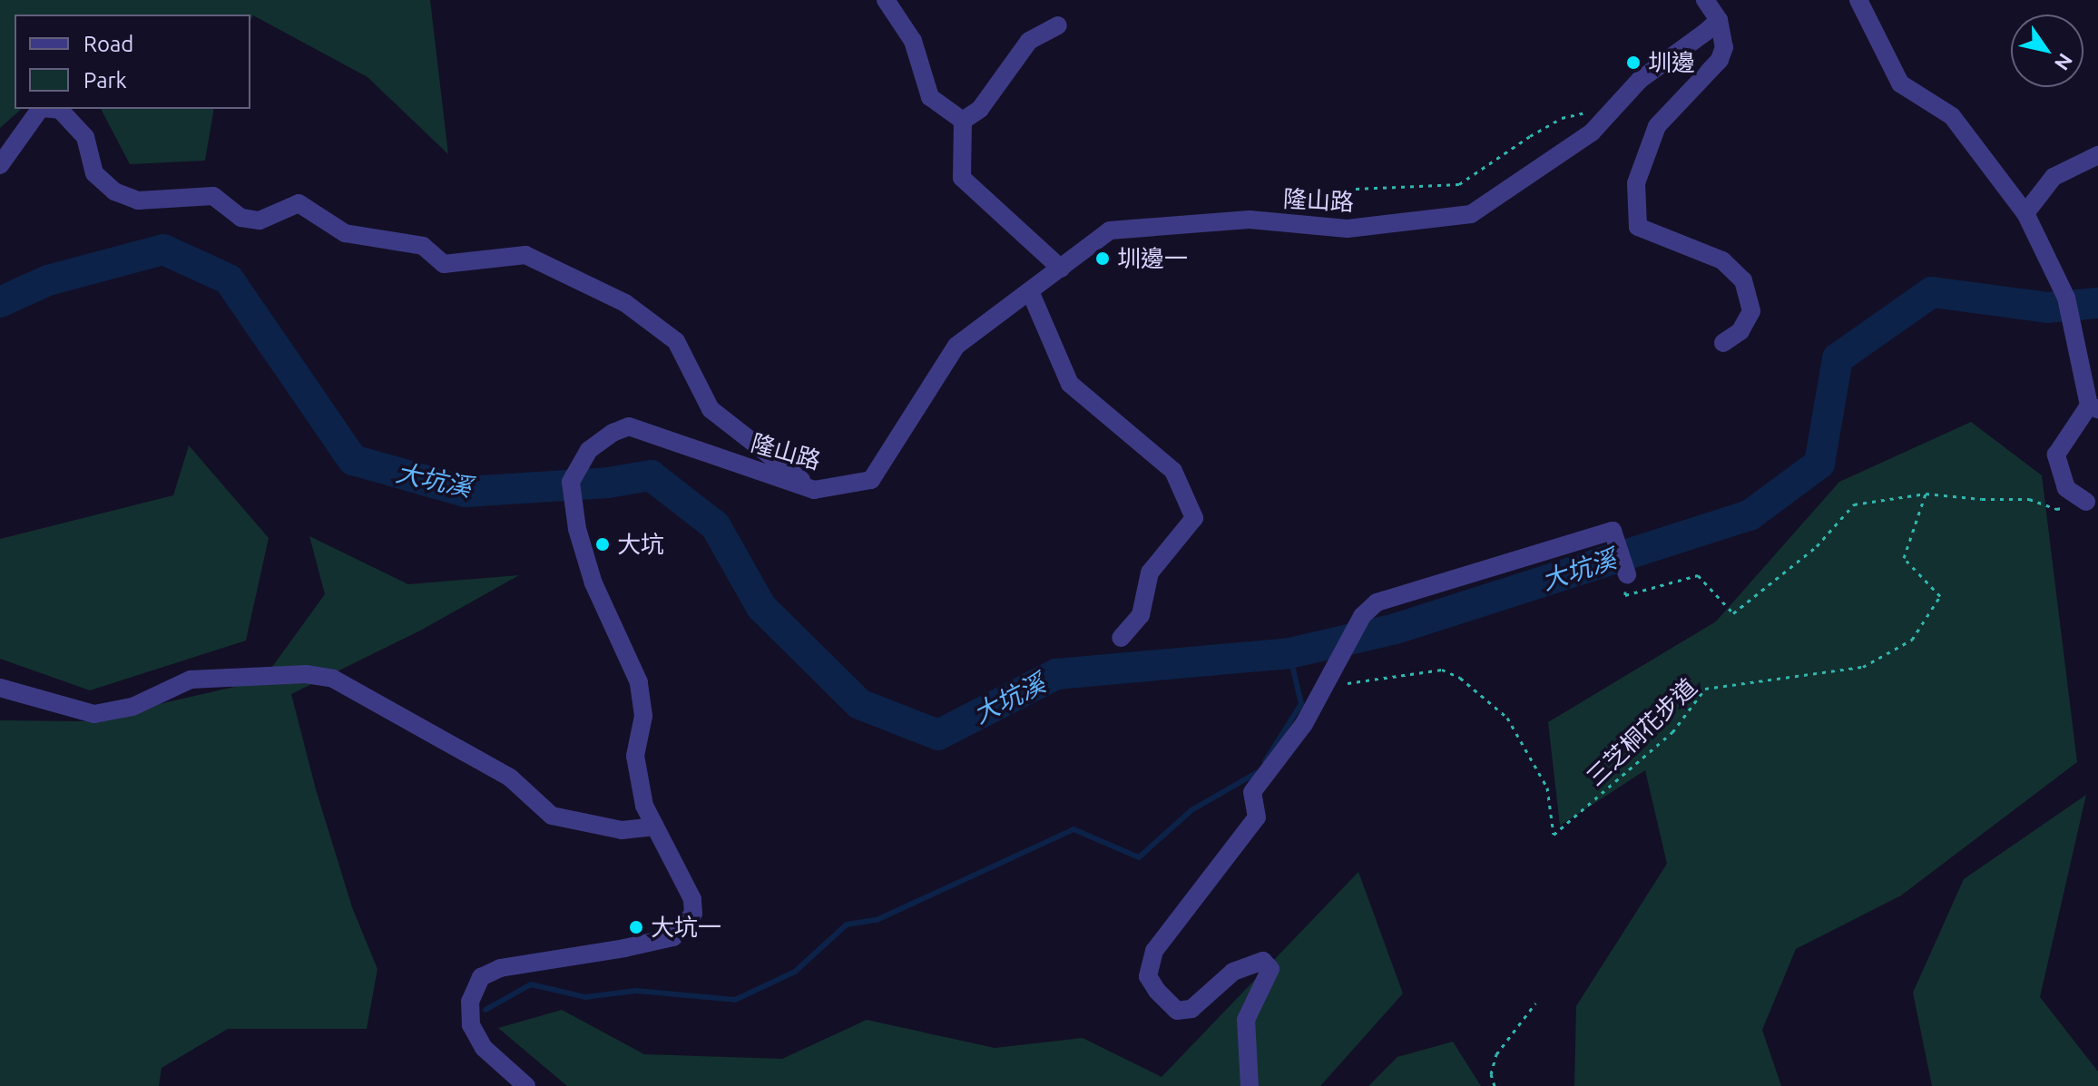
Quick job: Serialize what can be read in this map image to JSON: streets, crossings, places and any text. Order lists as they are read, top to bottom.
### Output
{
  "streets": {
    "street": ["隆山路"],
    "path": ["三芝桐花步道"]
  },
  "water": ["大坑溪"],
  "places": [
    "圳邊",
    "圳邊一",
    "大坑",
    "大坑一"
  ],
  "legend": ["Road", "Park"],
  "north": "bottom right"
}
